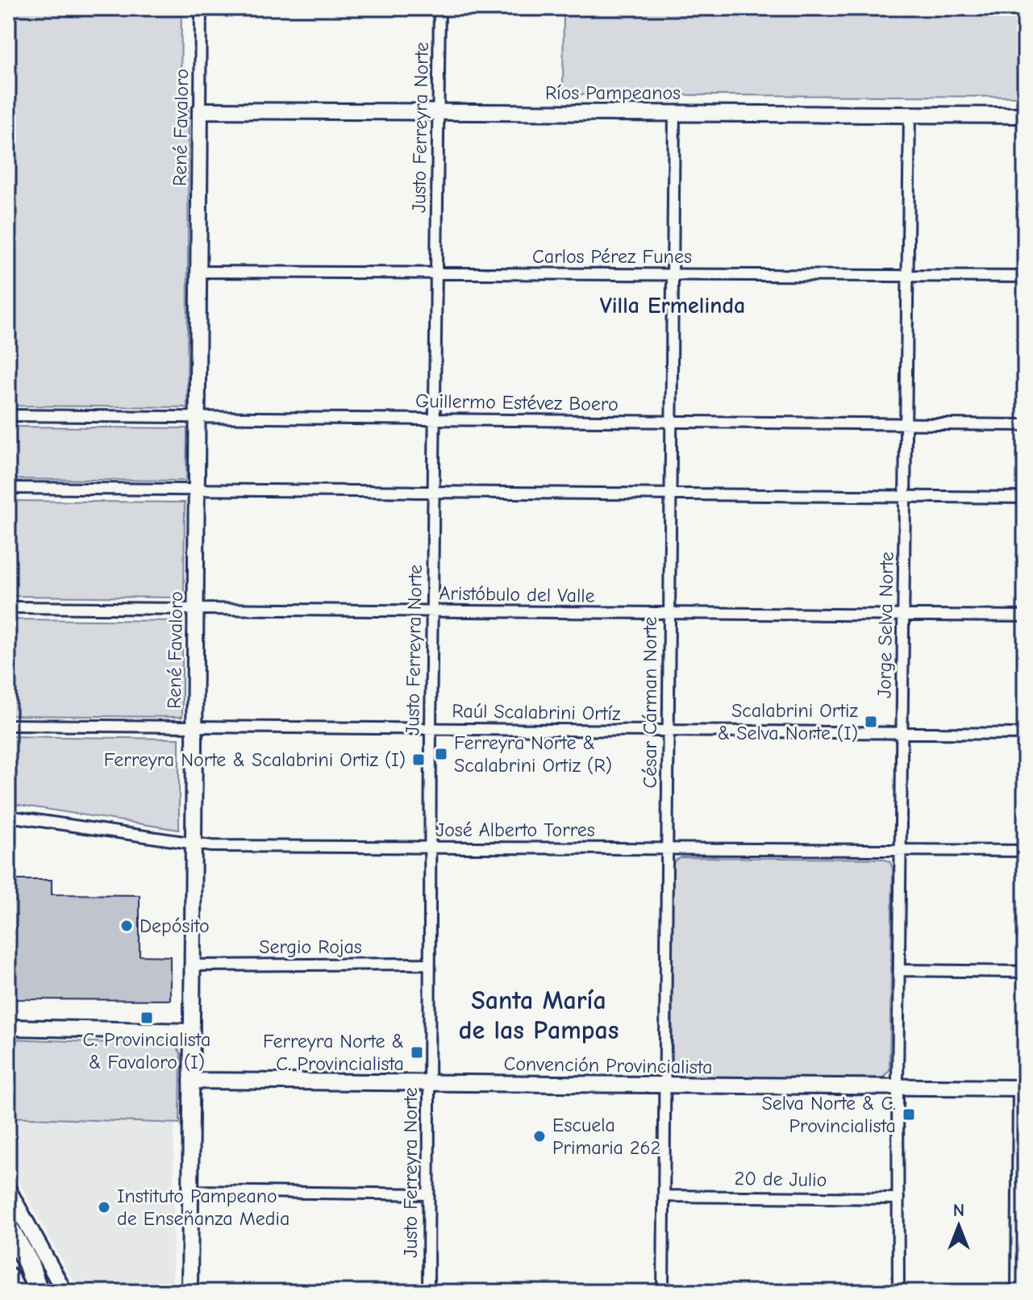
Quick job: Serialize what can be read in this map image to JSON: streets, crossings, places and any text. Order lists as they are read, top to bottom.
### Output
{
  "streets": {
    "street": [
      "Ríos Pampeanos",
      "René Favaloro",
      "Justo Ferreyra Norte",
      "Carlos Pérez Funes",
      "Guillermo Estévez Boero",
      "Aristóbulo del Valle",
      "Jorge Selva Norte",
      "César Cárman Norte",
      "Raúl Scalabrini Ortíz",
      "José Alberto Torres",
      "Sergio Rojas",
      "Convención Provincialista",
      "20 de Julio"
    ]
  },
  "crossings": [
    ["Ríos Pampeanos", "René Favaloro"],
    ["Ríos Pampeanos", "Justo Ferreyra Norte"],
    ["Ríos Pampeanos", "Jorge Selva Norte"],
    ["Ríos Pampeanos", "César Cárman Norte"],
    ["René Favaloro", "Carlos Pérez Funes"],
    ["René Favaloro", "Guillermo Estévez Boero"],
    ["René Favaloro", "Aristóbulo del Valle"],
    ["René Favaloro", "Raúl Scalabrini Ortíz"],
    ["René Favaloro", "José Alberto Torres"],
    ["René Favaloro", "Sergio Rojas"],
    ["René Favaloro", "Convención Provincialista"],
    ["Justo Ferreyra Norte", "Carlos Pérez Funes"],
    ["Justo Ferreyra Norte", "Guillermo Estévez Boero"],
    ["Justo Ferreyra Norte", "Aristóbulo del Valle"],
    ["Justo Ferreyra Norte", "Raúl Scalabrini Ortíz"],
    ["Justo Ferreyra Norte", "José Alberto Torres"],
    ["Justo Ferreyra Norte", "Sergio Rojas"],
    ["Justo Ferreyra Norte", "Convención Provincialista"],
    ["Carlos Pérez Funes", "Jorge Selva Norte"],
    ["Carlos Pérez Funes", "César Cárman Norte"],
    ["Guillermo Estévez Boero", "Jorge Selva Norte"],
    ["Guillermo Estévez Boero", "César Cárman Norte"],
    ["Aristóbulo del Valle", "Jorge Selva Norte"],
    ["Aristóbulo del Valle", "César Cárman Norte"],
    ["Jorge Selva Norte", "Raúl Scalabrini Ortíz"],
    ["Jorge Selva Norte", "José Alberto Torres"],
    ["Jorge Selva Norte", "Convención Provincialista"],
    ["Jorge Selva Norte", "20 de Julio"],
    ["César Cárman Norte", "Raúl Scalabrini Ortíz"],
    ["César Cárman Norte", "José Alberto Torres"],
    ["César Cárman Norte", "Convención Provincialista"],
    ["César Cárman Norte", "20 de Julio"]
  ],
  "districts": ["Villa Ermelinda", "Santa María de las Pampas"],
  "places": {
    "transit": [
      "Scalabrini Ortiz & Selva Norte (I)",
      "Ferreyra Norte & Scalabrini Ortiz (R)",
      "Ferreyra Norte & Scalabrini Ortiz (I)",
      "C. Provincialista & Favaloro (I)",
      "Ferreyra Norte & C. Provincialista",
      "Selva Norte & C. Provincialista"
    ],
    "other": ["Depósito", "Escuela Primaria 262", "Instituto Pampeano de Enseñanza Media"]
  },
  "north": "top"
}
